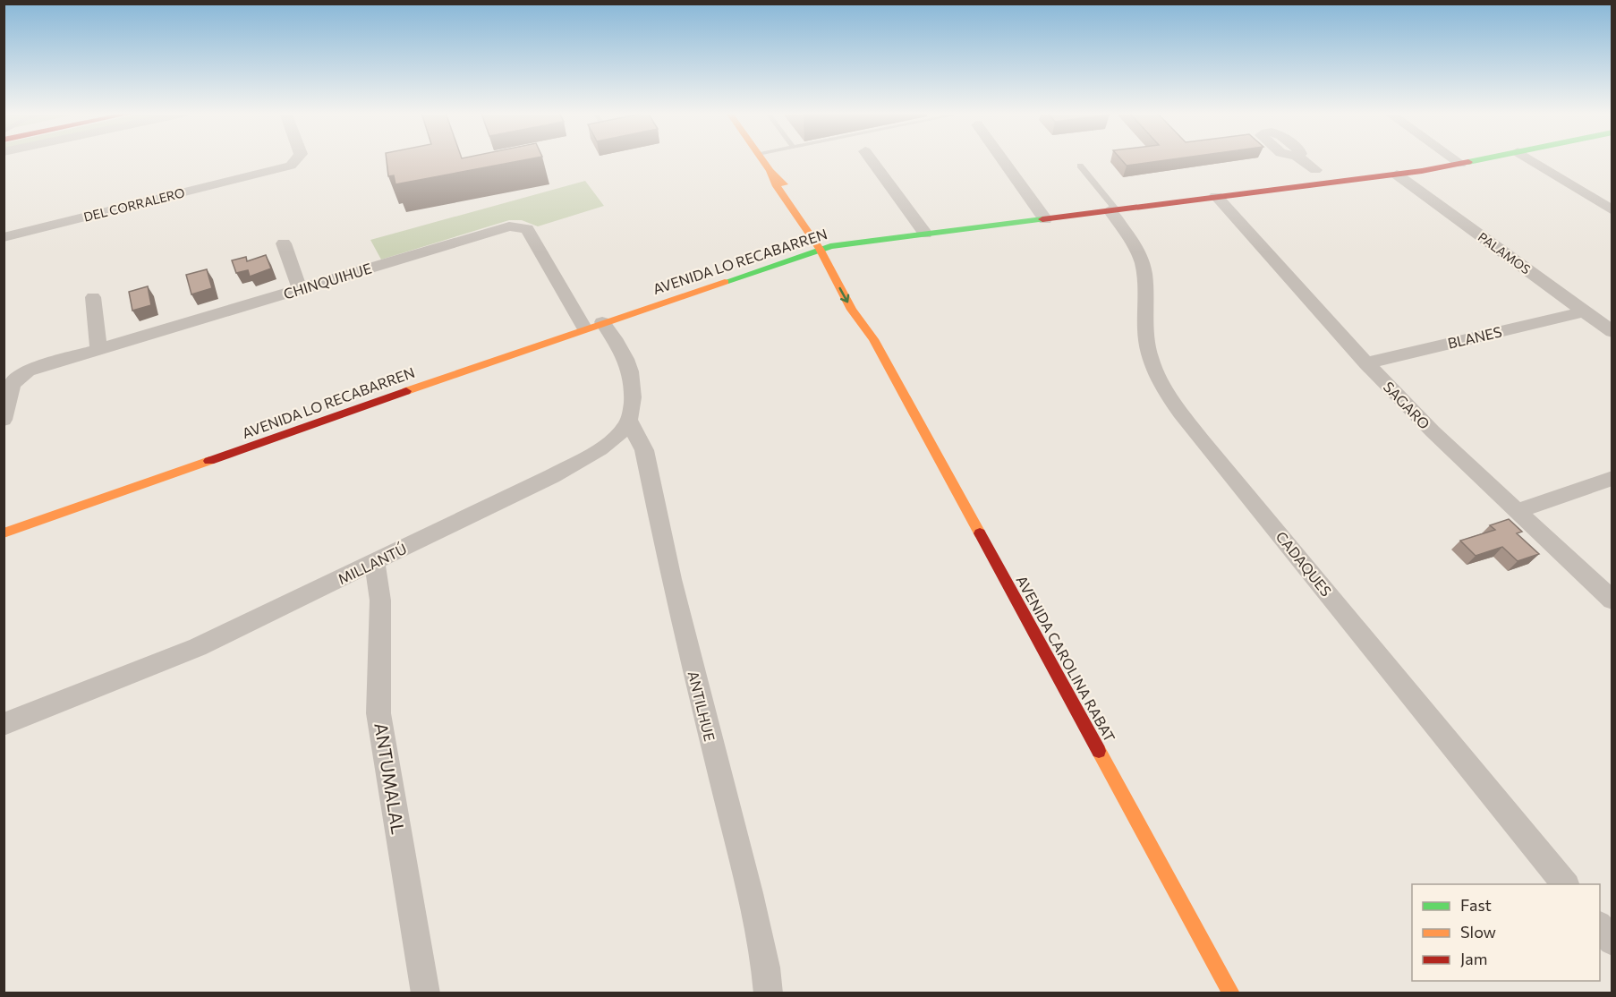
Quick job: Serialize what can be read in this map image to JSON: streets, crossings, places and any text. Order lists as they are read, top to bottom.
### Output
{
  "streets": {
    "street": [
      "DEL CORRALERO",
      "PALAMOS",
      "AVENIDA LO RECABARREN",
      "CHINQUIHUE",
      "BLANES",
      "SAGARO",
      "MILLANTÚ",
      "CADAQUES",
      "AVENIDA CAROLINA RABAT",
      "ANTILHUE",
      "ANTUMALAL"
    ]
  },
  "crossings": [
    ["PALAMOS", "BLANES"],
    ["AVENIDA LO RECABARREN", "CHINQUIHUE"],
    ["AVENIDA LO RECABARREN", "SAGARO"],
    ["AVENIDA LO RECABARREN", "CADAQUES"],
    ["AVENIDA LO RECABARREN", "AVENIDA CAROLINA RABAT"],
    ["BLANES", "SAGARO"],
    ["MILLANTÚ", "ANTILHUE"],
    ["MILLANTÚ", "ANTUMALAL"]
  ],
  "legend": ["Fast", "Slow", "Jam"]
}
